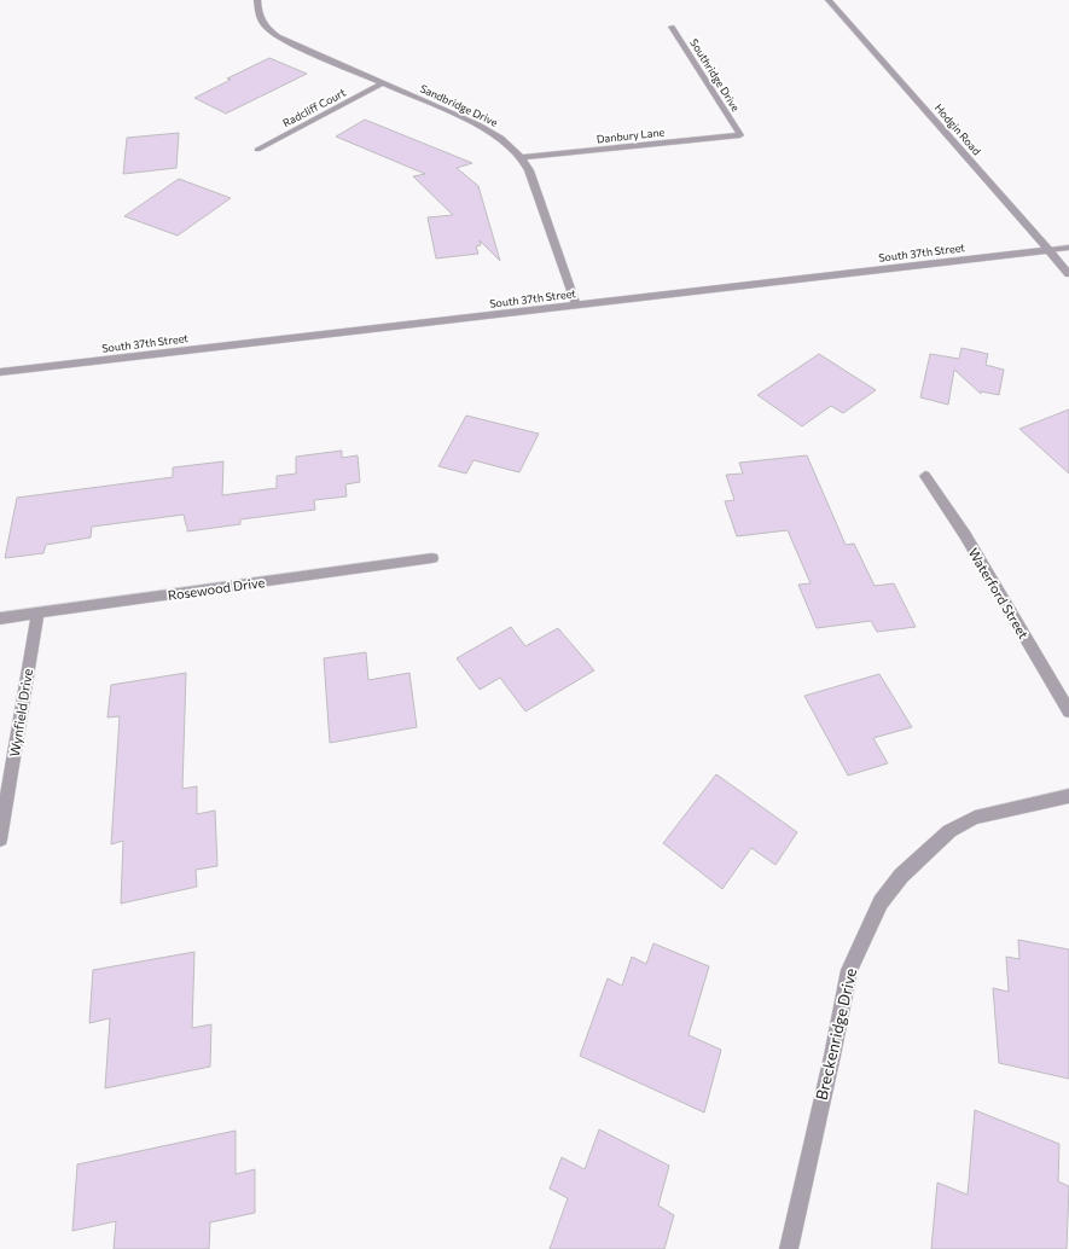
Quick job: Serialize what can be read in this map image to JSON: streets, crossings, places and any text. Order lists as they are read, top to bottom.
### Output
{
  "streets": {
    "street": [
      "Southridge Drive",
      "Sandbridge Drive",
      "Radcliff Court",
      "Hodgin Road",
      "Danbury Lane",
      "South 37th Street",
      "Rosewood Drive",
      "Waterford Street",
      "Wynfield Drive",
      "Breckenridge Drive"
    ]
  },
  "crossings": [
    ["Southridge Drive", "Danbury Lane"],
    ["Sandbridge Drive", "Radcliff Court"],
    ["Sandbridge Drive", "Danbury Lane"],
    ["Sandbridge Drive", "South 37th Street"],
    ["Hodgin Road", "South 37th Street"],
    ["Rosewood Drive", "Wynfield Drive"]
  ]
}
